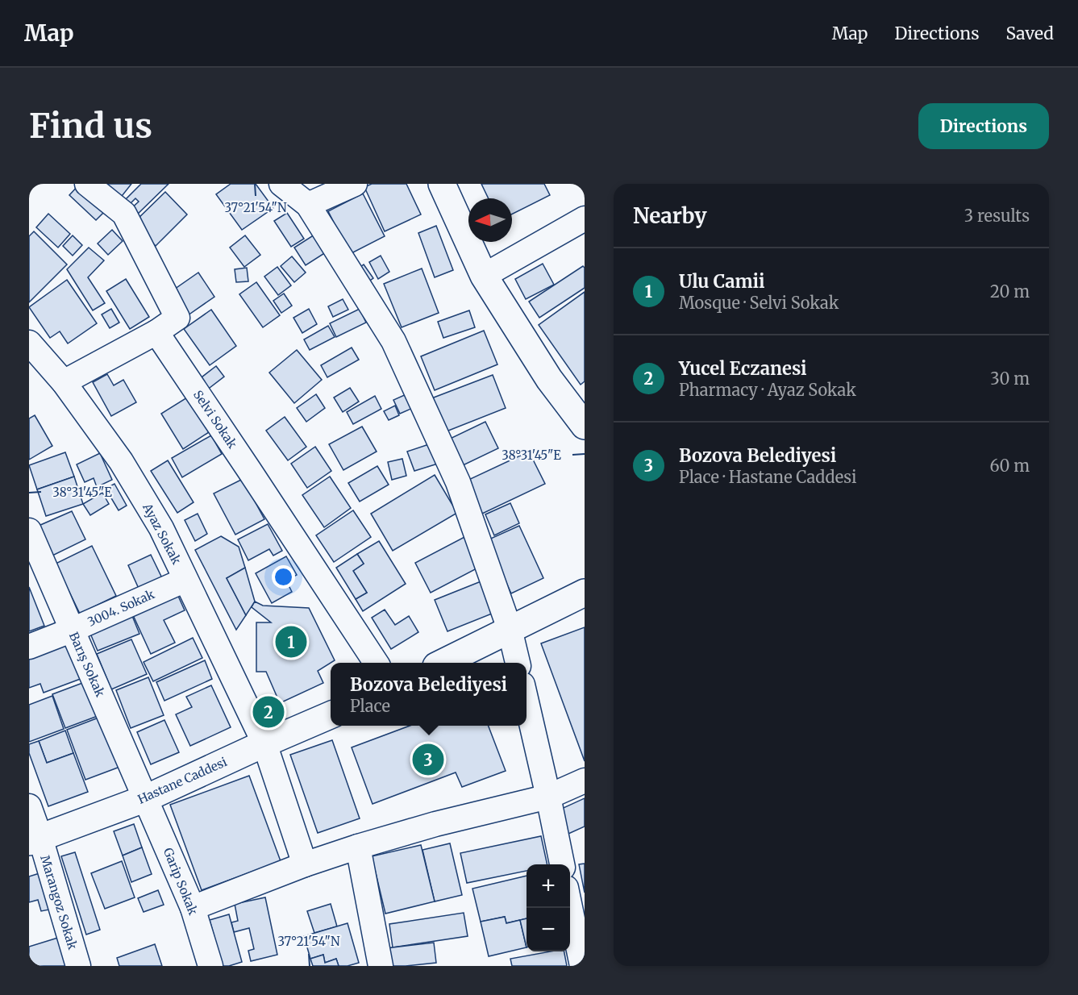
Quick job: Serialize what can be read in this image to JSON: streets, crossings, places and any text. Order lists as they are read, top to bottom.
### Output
{
  "streets": {
    "street": [
      "Selvi Sokak",
      "Ayaz Sokak",
      "3004. Sokak",
      "Barış Sokak",
      "Hastane Caddesi",
      "Garip Sokak",
      "Marangoz Sokak"
    ]
  },
  "crossings": [
    ["Ayaz Sokak", "3004. Sokak"],
    ["Ayaz Sokak", "Hastane Caddesi"],
    ["3004. Sokak", "Barış Sokak"],
    ["Barış Sokak", "Hastane Caddesi"],
    ["Barış Sokak", "Garip Sokak"],
    ["Hastane Caddesi", "Garip Sokak"],
    ["Hastane Caddesi", "Marangoz Sokak"]
  ],
  "north": "left",
  "page": {
    "header": "Map",
    "nav": ["Map", "Directions", "Saved"],
    "buttons": "Directions",
    "title": "Find us",
    "heading": ["Nearby", "3 results"],
    "list": [
      {
        "mark": "1",
        "name": "Ulu Camii",
        "note": "Mosque · Selvi Sokak",
        "value": "20 m"
      },
      {
        "mark": "2",
        "name": "Yucel Eczanesi",
        "note": "Pharmacy · Ayaz Sokak",
        "value": "30 m"
      },
      {
        "mark": "3",
        "name": "Bozova Belediyesi",
        "note": "Place · Hastane Caddesi",
        "value": "60 m"
      }
    ],
    "pins": ["1", "2", "3"],
    "popup": ["Bozova Belediyesi", "Place"],
    "map_buttons": ["+", "−"]
  },
  "coordinates": ["37°21'54\"N", "38°31'45\"E"]
}
